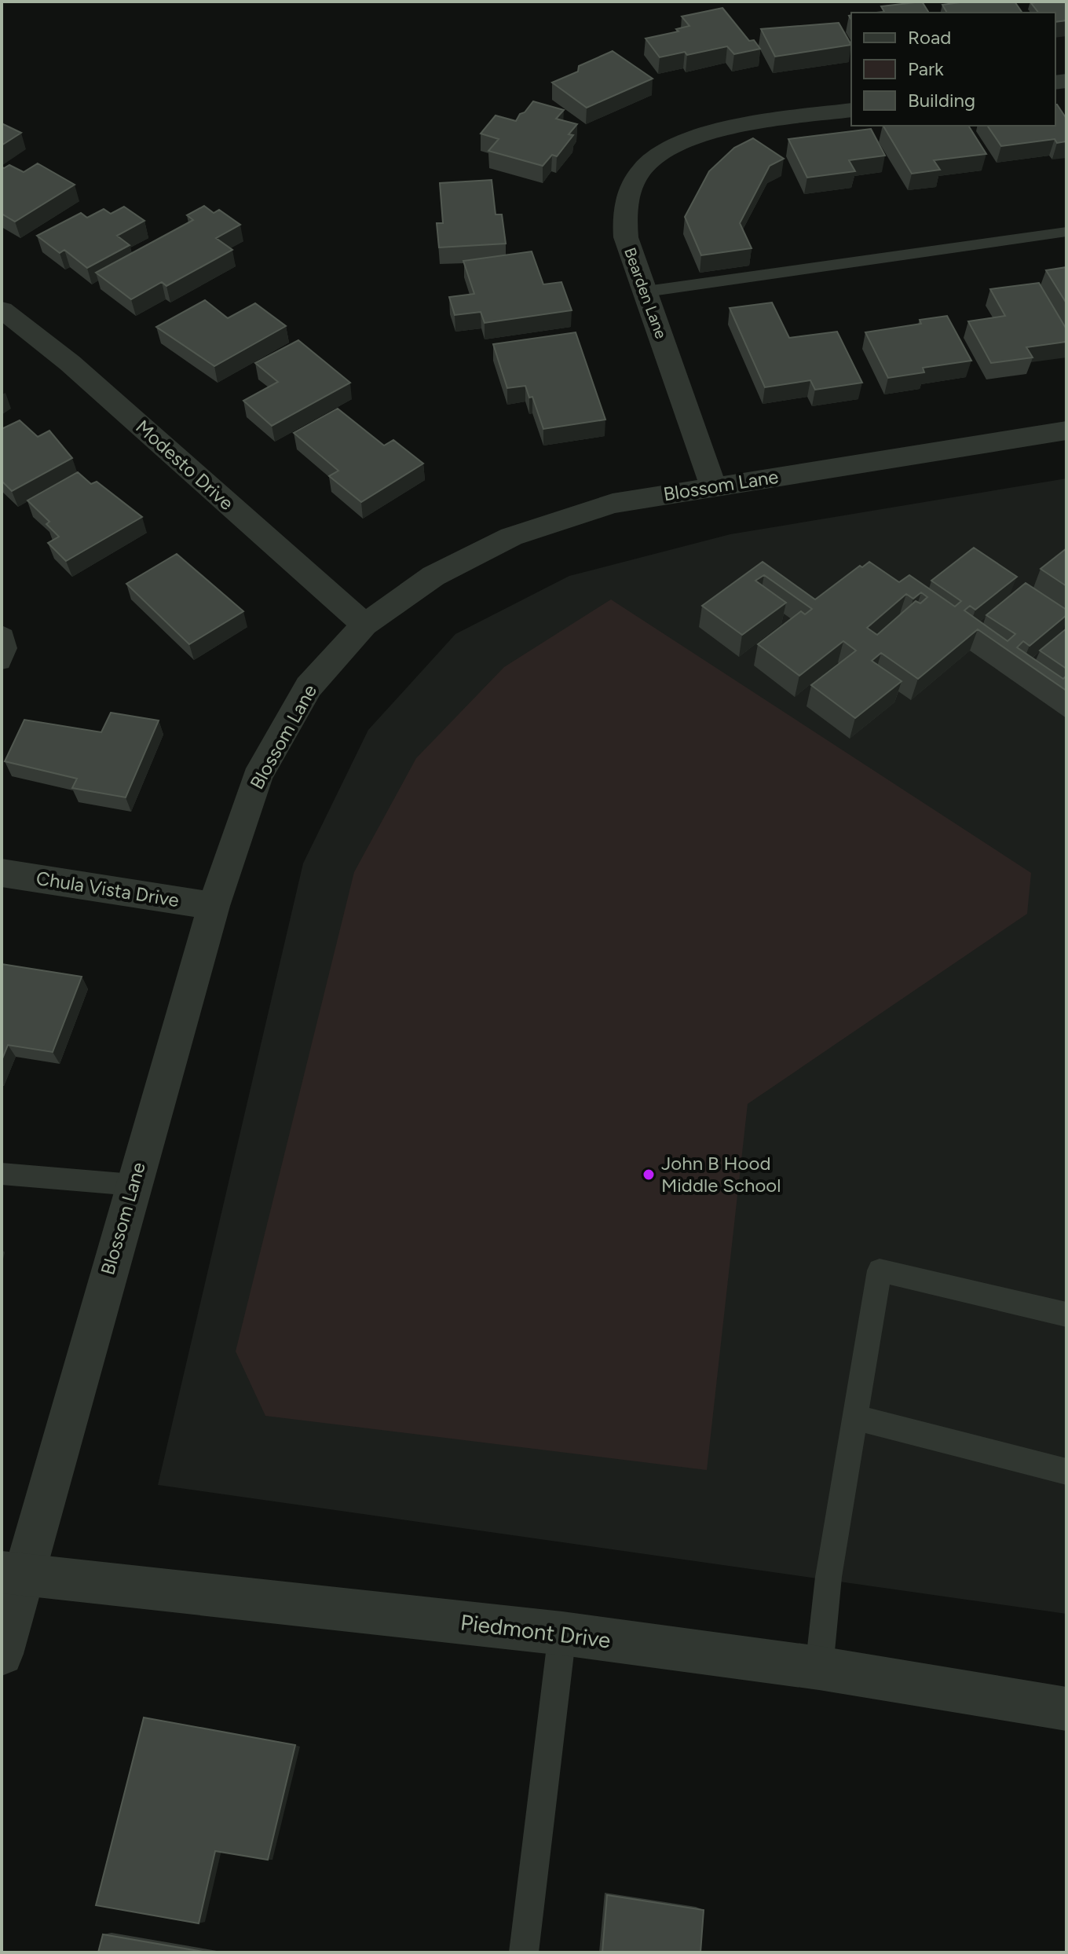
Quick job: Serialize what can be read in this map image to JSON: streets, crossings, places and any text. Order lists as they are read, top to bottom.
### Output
{
  "streets": {
    "street": [
      "Bearden Lane",
      "Modesto Drive",
      "Blossom Lane",
      "Chula Vista Drive",
      "Piedmont Drive"
    ]
  },
  "crossings": [
    ["Bearden Lane", "Blossom Lane"],
    ["Modesto Drive", "Blossom Lane"],
    ["Blossom Lane", "Chula Vista Drive"],
    ["Blossom Lane", "Piedmont Drive"]
  ],
  "places": ["John B Hood Middle School"],
  "legend": ["Road", "Park", "Building"]
}
